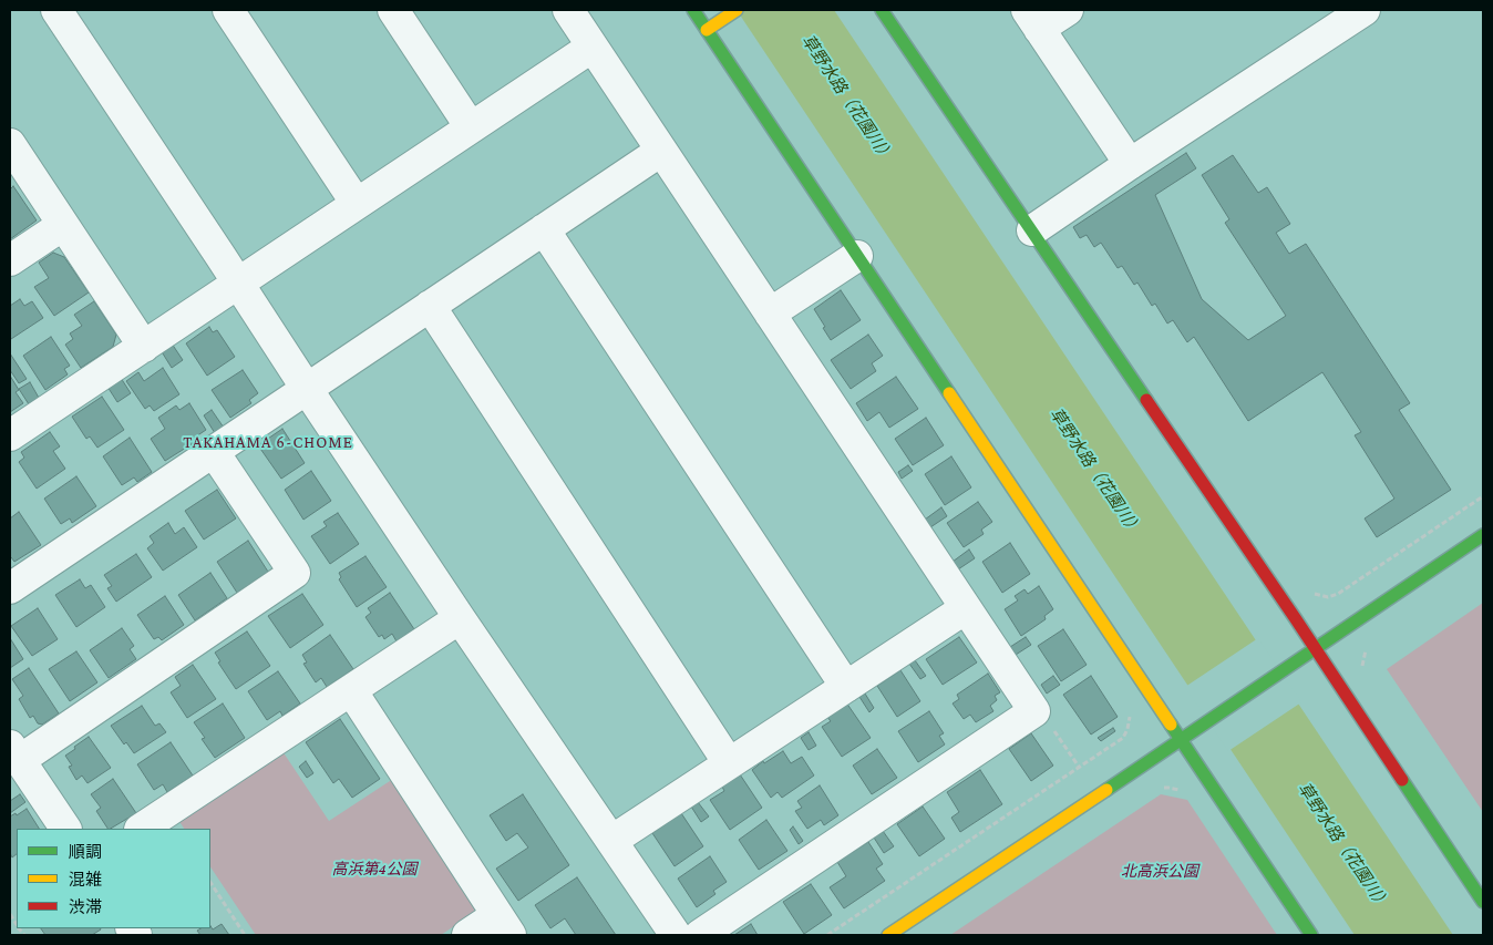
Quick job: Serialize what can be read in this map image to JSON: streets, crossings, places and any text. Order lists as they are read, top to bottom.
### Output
{
  "districts": ["TAKAHAMA 6-CHOME"],
  "water": ["草野水路（花園川）"],
  "parks": ["高浜第4公園", "北高浜公園"],
  "legend": ["順調", "混雑", "渋滞"]
}
